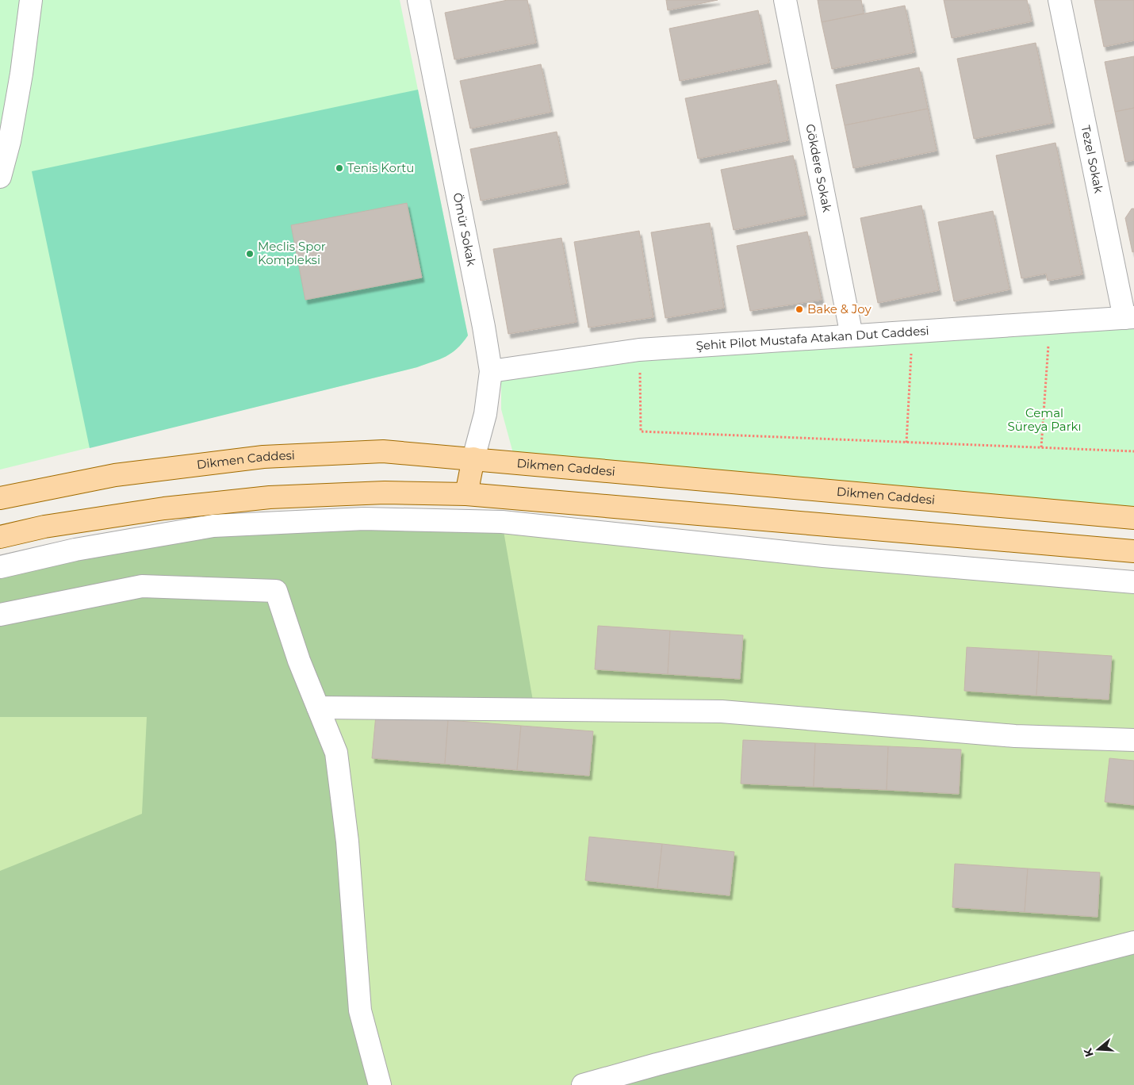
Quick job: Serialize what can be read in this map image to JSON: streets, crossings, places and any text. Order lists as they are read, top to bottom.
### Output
{
  "streets": {
    "main road": ["Dikmen Caddesi"],
    "street": [
      "Tezel Sokak",
      "Gökdere Sokak",
      "Ömür Sokak",
      "Şehit Pilot Mustafa Atakan Dut Caddesi"
    ]
  },
  "crossings": [
    ["Tezel Sokak", "Şehit Pilot Mustafa Atakan Dut Caddesi"],
    ["Gökdere Sokak", "Şehit Pilot Mustafa Atakan Dut Caddesi"],
    ["Ömür Sokak", "Şehit Pilot Mustafa Atakan Dut Caddesi"],
    ["Ömür Sokak", "Dikmen Caddesi"]
  ],
  "parks": ["Cemal Süreya Parkı"],
  "places": ["Tenis Kortu", "Meclis Spor Kompleksi", "Bake & Joy"],
  "north": "left"
}
